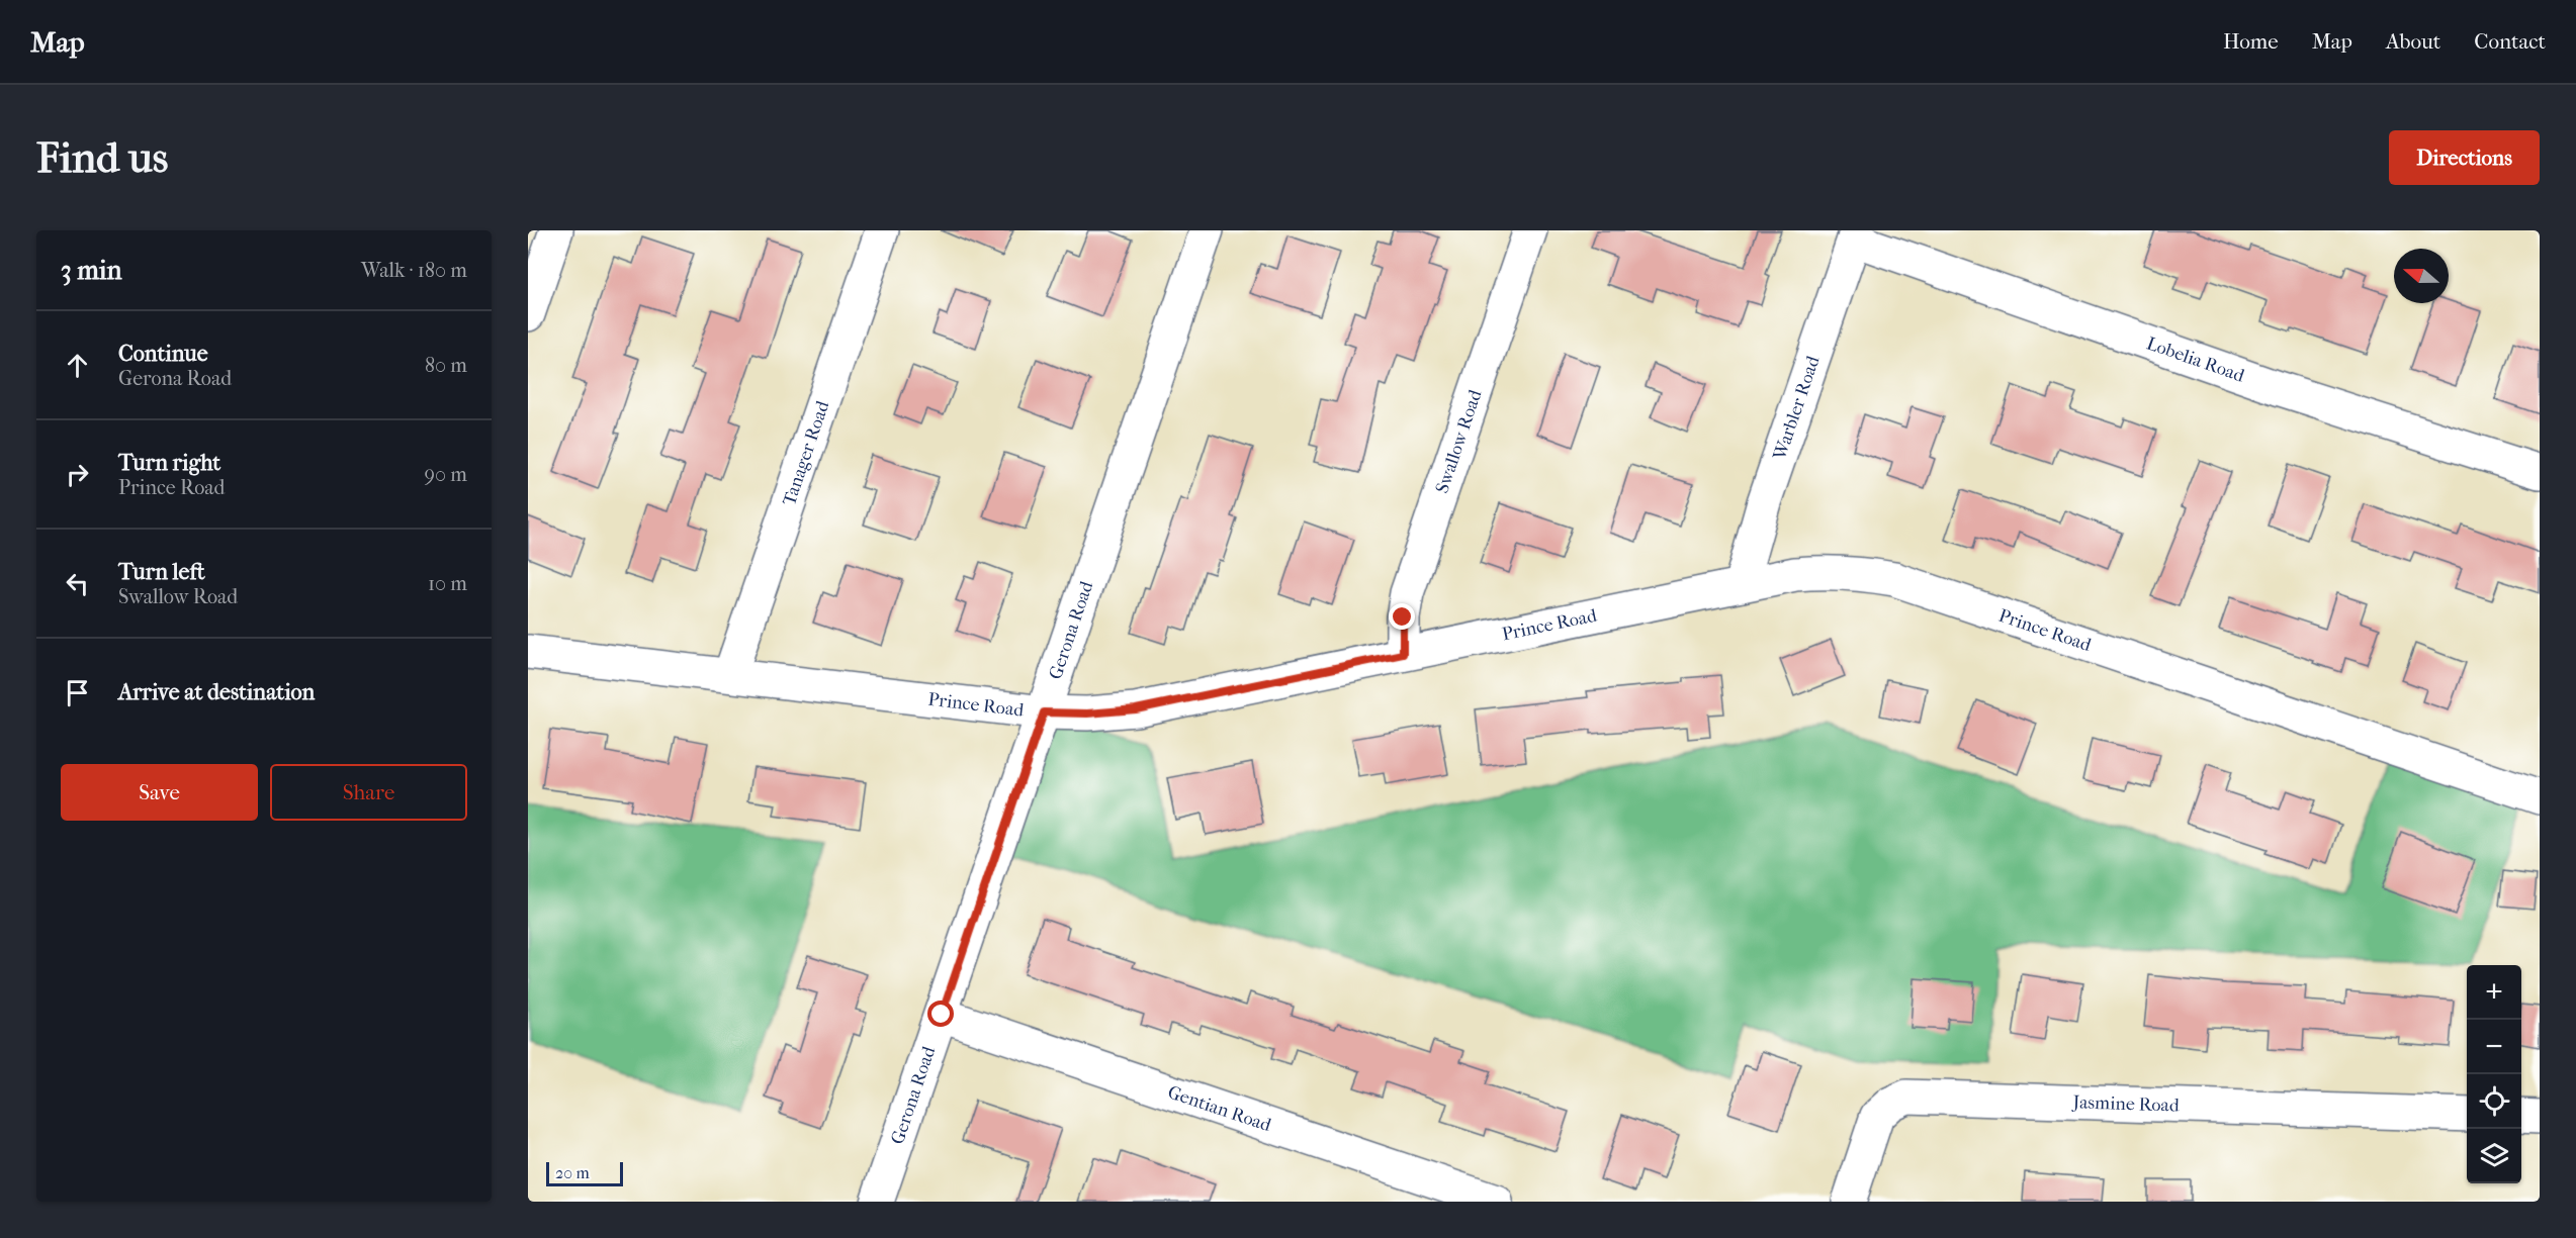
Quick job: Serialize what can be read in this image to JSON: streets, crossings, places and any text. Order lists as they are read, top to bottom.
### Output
{
  "streets": {
    "street": [
      "Lobelia Road",
      "Warbler Road",
      "Swallow Road",
      "Tanager Road",
      "Prince Road",
      "Gerona Road",
      "Jasmine Road",
      "Gentian Road"
    ]
  },
  "crossings": [
    ["Lobelia Road", "Warbler Road"],
    ["Warbler Road", "Prince Road"],
    ["Swallow Road", "Prince Road"],
    ["Tanager Road", "Prince Road"],
    ["Prince Road", "Gerona Road"],
    ["Gerona Road", "Gentian Road"]
  ],
  "scale_bar": "20 m",
  "north": "left",
  "page": {
    "header": "Map",
    "nav": [
      "Home",
      "Map",
      "About",
      "Contact"
    ],
    "buttons": [
      "Directions",
      ["Save", "Share"]
    ],
    "title": "Find us",
    "heading": ["3 min", "Walk · 180 m"],
    "list": [
      ["Continue", "Gerona Road", "80 m"],
      ["Turn right", "Prince Road", "90 m"],
      ["Turn left", "Swallow Road", "10 m"],
      "Arrive at destination"
    ],
    "map_buttons": ["+", "−"],
    "scale": "20 m"
  }
}
